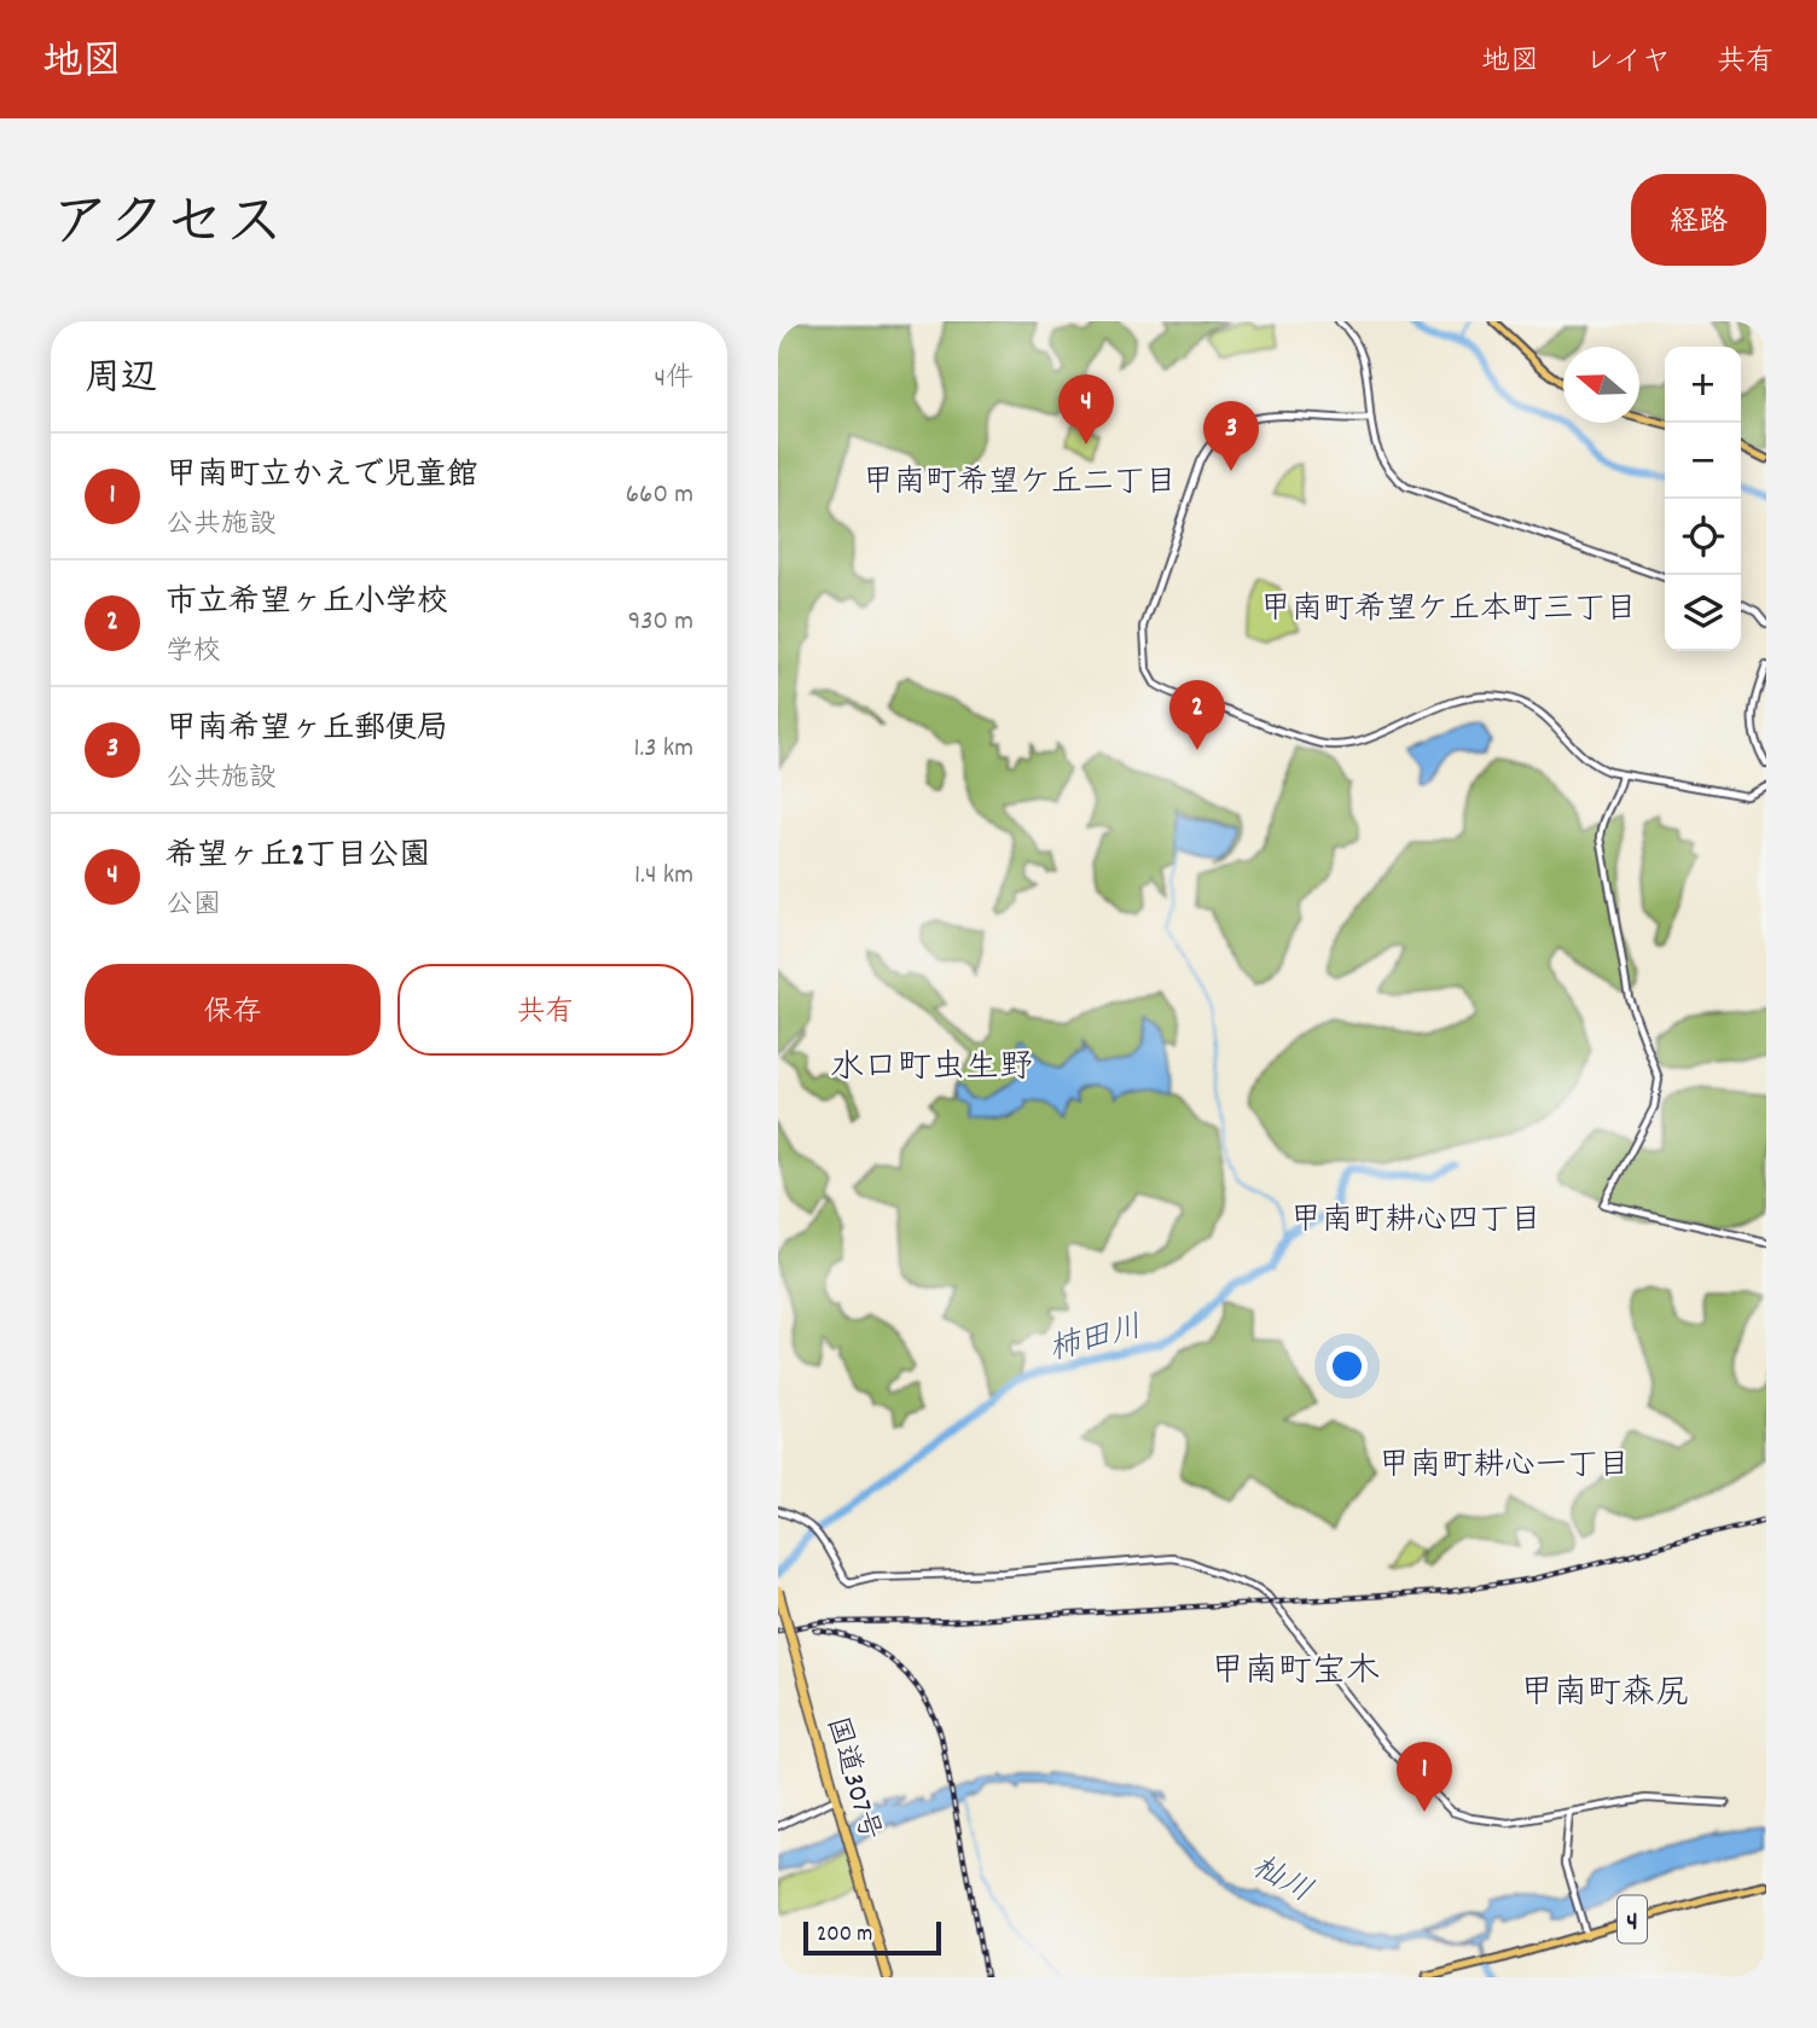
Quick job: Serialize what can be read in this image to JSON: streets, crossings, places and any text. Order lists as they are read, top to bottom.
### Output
{
  "streets": {
    "highway": ["国道307号"],
    "main road": ["4"]
  },
  "districts": [
    "甲南町希望ケ丘二丁目",
    "甲南町希望ケ丘本町三丁目",
    "水口町虫生野",
    "甲南町耕心四丁目",
    "甲南町耕心一丁目",
    "甲南町宝木",
    "甲南町森尻"
  ],
  "water": ["柿田川", "杣川"],
  "scale_bar": "200 m",
  "north": "left",
  "page": {
    "header": "地図",
    "nav": ["地図", "レイヤ", "共有"],
    "title": "アクセス",
    "buttons": [
      "経路",
      ["保存", "共有"]
    ],
    "heading": ["周辺", "4件"],
    "map_buttons": ["+", "−"],
    "pins": [
      "4",
      "3",
      "2",
      "1"
    ],
    "list": [
      {
        "mark": "1",
        "name": "甲南町立かえで児童館",
        "note": "公共施設",
        "value": "660 m"
      },
      {
        "mark": "2",
        "name": "市立希望ヶ丘小学校",
        "note": "学校",
        "value": "930 m"
      },
      {
        "mark": "3",
        "name": "甲南希望ヶ丘郵便局",
        "note": "公共施設",
        "value": "1.3 km"
      },
      {
        "mark": "4",
        "name": "希望ヶ丘2丁目公園",
        "note": "公園",
        "value": "1.4 km"
      }
    ],
    "scale": "200 m"
  }
}
